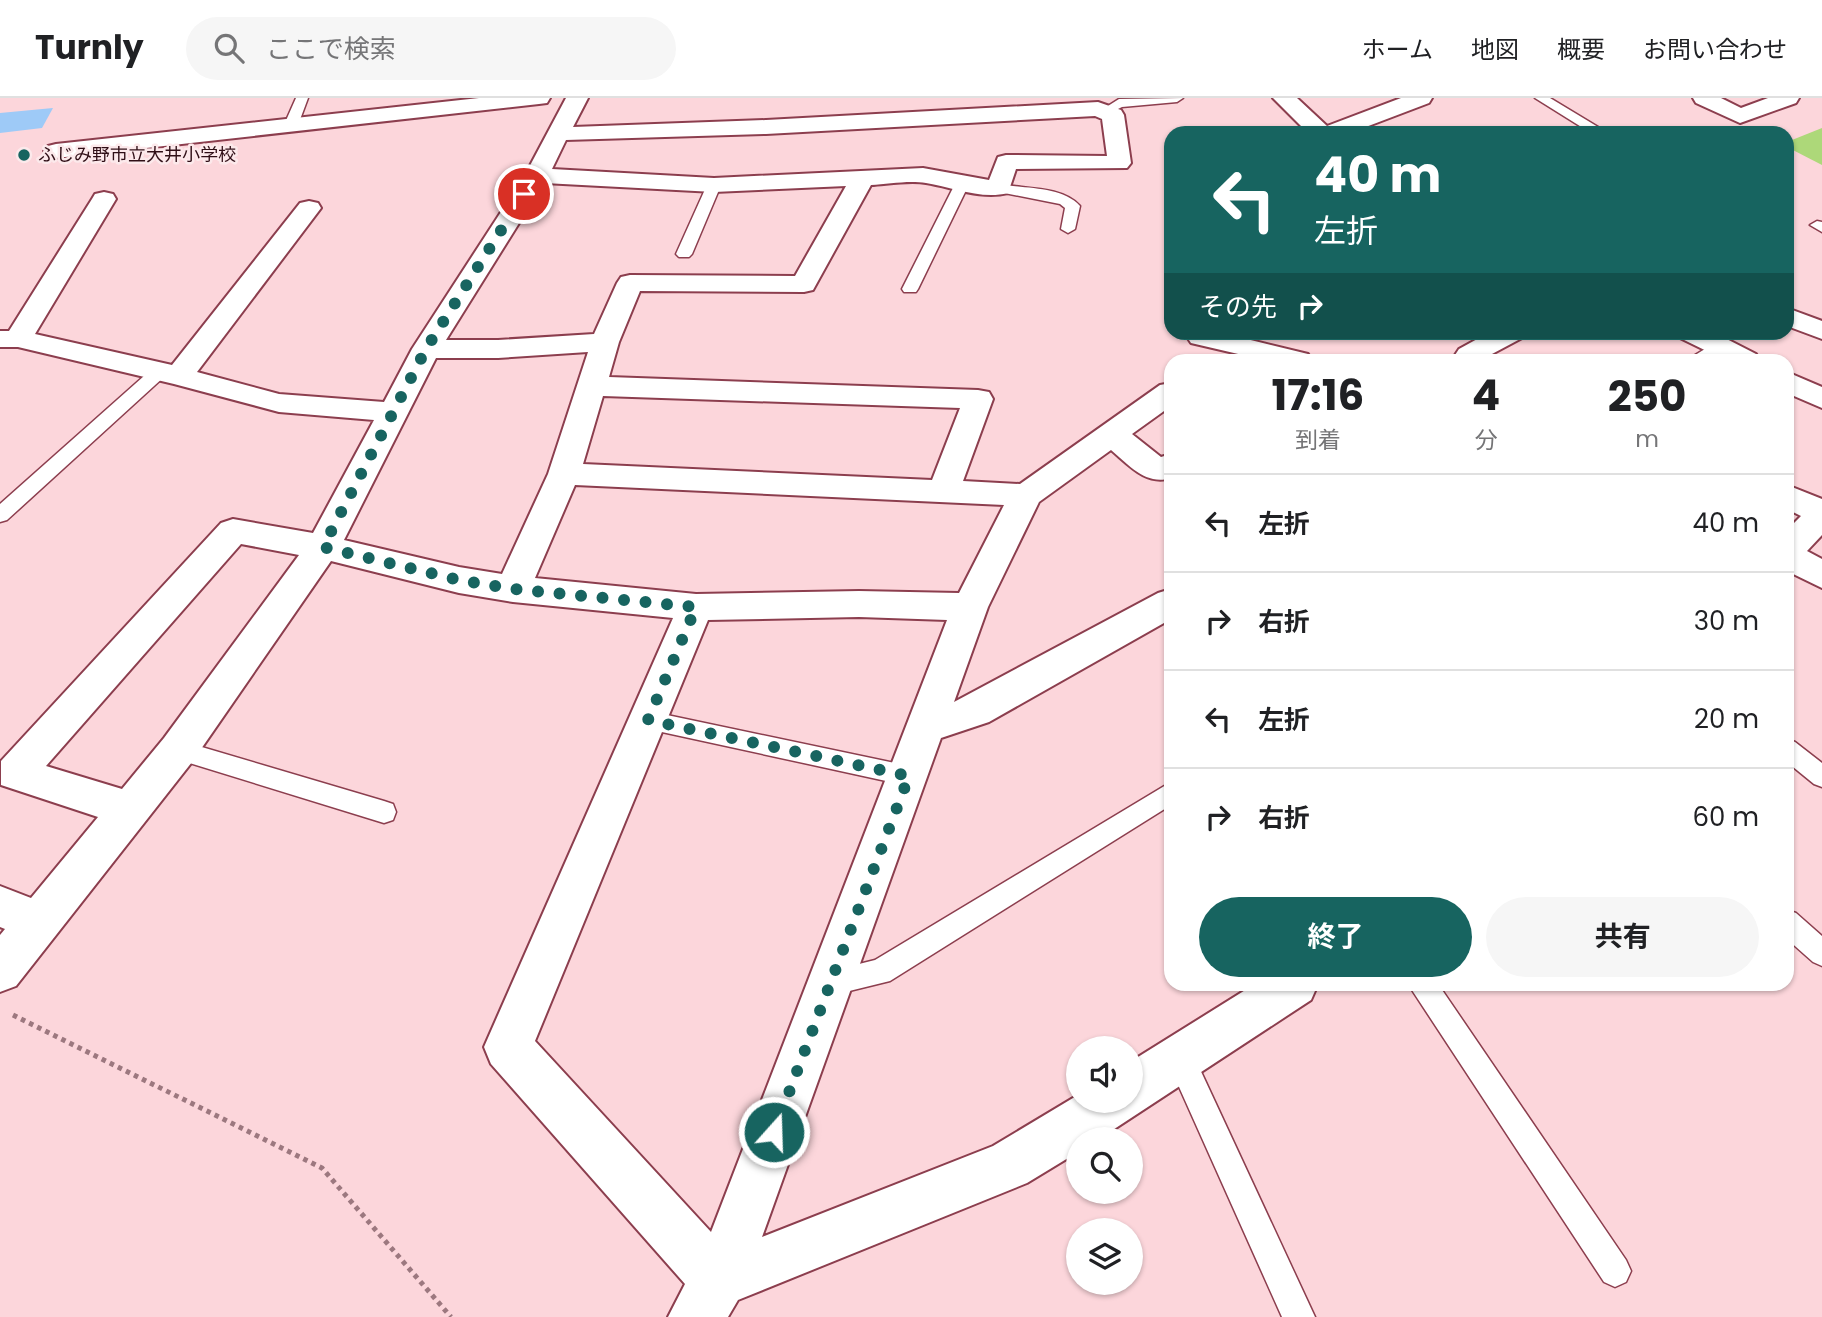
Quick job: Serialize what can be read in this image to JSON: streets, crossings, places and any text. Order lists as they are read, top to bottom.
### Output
{
  "places": ["ふじみ野市立大井小学校"],
  "page": {
    "header": "Turnly",
    "search": "ここで検索",
    "nav": [
      "ホーム",
      "地図",
      "概要",
      "お問い合わせ"
    ],
    "turn": ["40 m", "左折"],
    "then": "その先",
    "eta": [
      "17:16",
      "到着",
      "4",
      "分",
      "250",
      "m"
    ],
    "list": [
      {
        "name": "左折",
        "value": "40 m"
      },
      {
        "name": "右折",
        "value": "30 m"
      },
      {
        "name": "左折",
        "value": "20 m"
      },
      {
        "name": "右折",
        "value": "60 m"
      }
    ],
    "buttons": ["終了", "共有"]
  }
}
